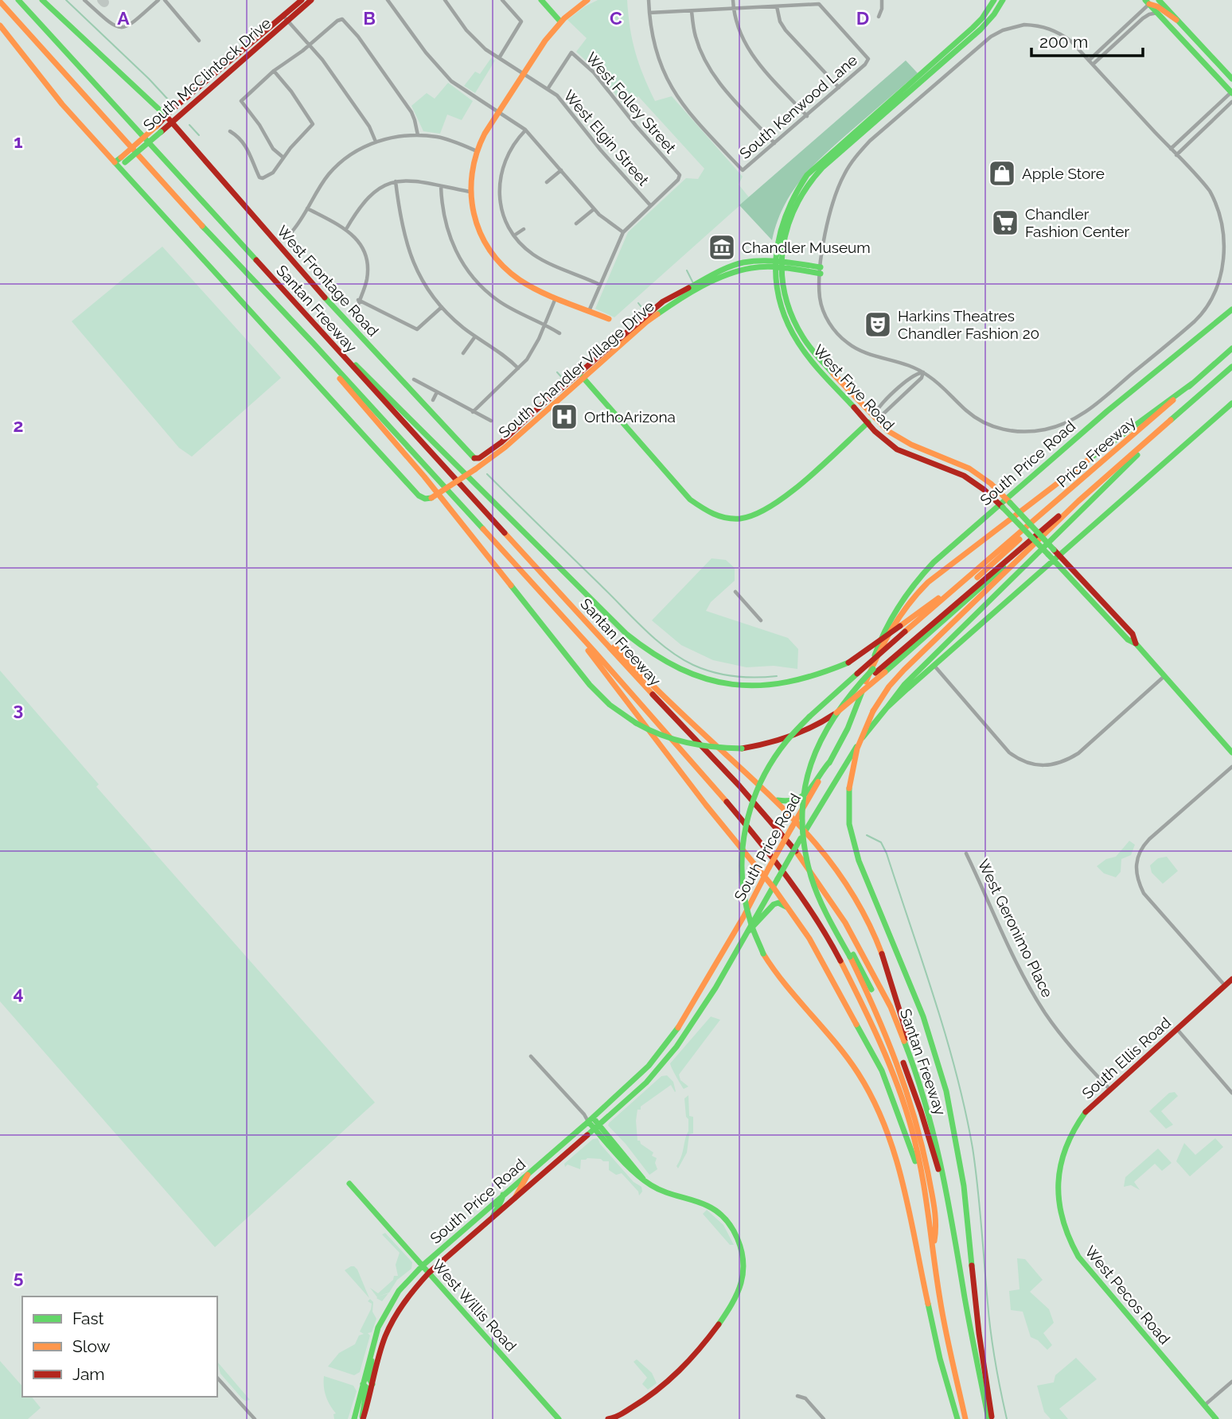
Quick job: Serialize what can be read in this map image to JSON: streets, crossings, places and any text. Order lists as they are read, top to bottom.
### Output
{
  "streets": {
    "main road": [
      "South McClintock Drive",
      "West Frontage Road",
      "Santan Freeway",
      "South Chandler Village Drive",
      "West Frye Road",
      "Price Freeway",
      "South Price Road",
      "South Ellis Road",
      "West Pecos Road",
      "West Willis Road"
    ],
    "street": [
      "West Folley Street",
      "South Kenwood Lane",
      "West Elgin Street",
      "West Geronimo Place"
    ]
  },
  "crossings": [
    ["South McClintock Drive", "West Frontage Road"],
    ["South McClintock Drive", "South Chandler Village Drive"],
    ["West Folley Street", "West Elgin Street"],
    ["West Frontage Road", "South Chandler Village Drive"],
    ["South Chandler Village Drive", "West Frye Road"],
    ["West Frye Road", "South Price Road"],
    ["South Price Road", "West Willis Road"],
    ["West Geronimo Place", "South Ellis Road"],
    ["South Ellis Road", "West Pecos Road"]
  ],
  "places": {
    "shop": ["Apple Store"],
    "supermarket": ["Chandler Fashion Center"],
    "museum": ["Chandler Museum"],
    "theatre": ["Harkins Theatres Chandler Fashion 20"],
    "hospital": ["OrthoArizona"]
  },
  "legend": ["Fast", "Slow", "Jam"],
  "scale_bar": "200 m",
  "grid": {
    "columns": [
      "A",
      "B",
      "C",
      "D"
    ],
    "rows": [
      "1",
      "2",
      "3",
      "4",
      "5"
    ]
  }
}
